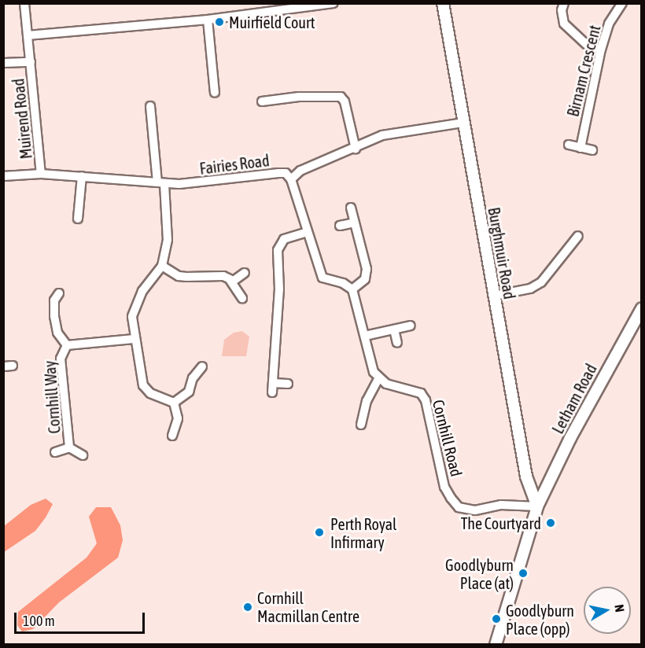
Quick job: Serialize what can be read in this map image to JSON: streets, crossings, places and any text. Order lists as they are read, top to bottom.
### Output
{
  "streets": {
    "street": [
      "Birnam Crescent",
      "Muirend Road",
      "Fairies Road",
      "Burghmuir Road",
      "Cornhill Way",
      "Letham Road",
      "Cornhill Road"
    ]
  },
  "crossings": [
    ["Muirend Road", "Fairies Road"],
    ["Fairies Road", "Burghmuir Road"],
    ["Burghmuir Road", "Letham Road"],
    ["Burghmuir Road", "Cornhill Road"],
    ["Letham Road", "Cornhill Road"]
  ],
  "places": [
    "Muirfield Court",
    "The Courtyard",
    "Perth Royal Infirmary",
    "Goodlyburn Place (at)",
    "Cornhill Macmillan Centre",
    "Goodlyburn Place (opp)"
  ],
  "scale_bar": "100 m",
  "north": "right"
}
